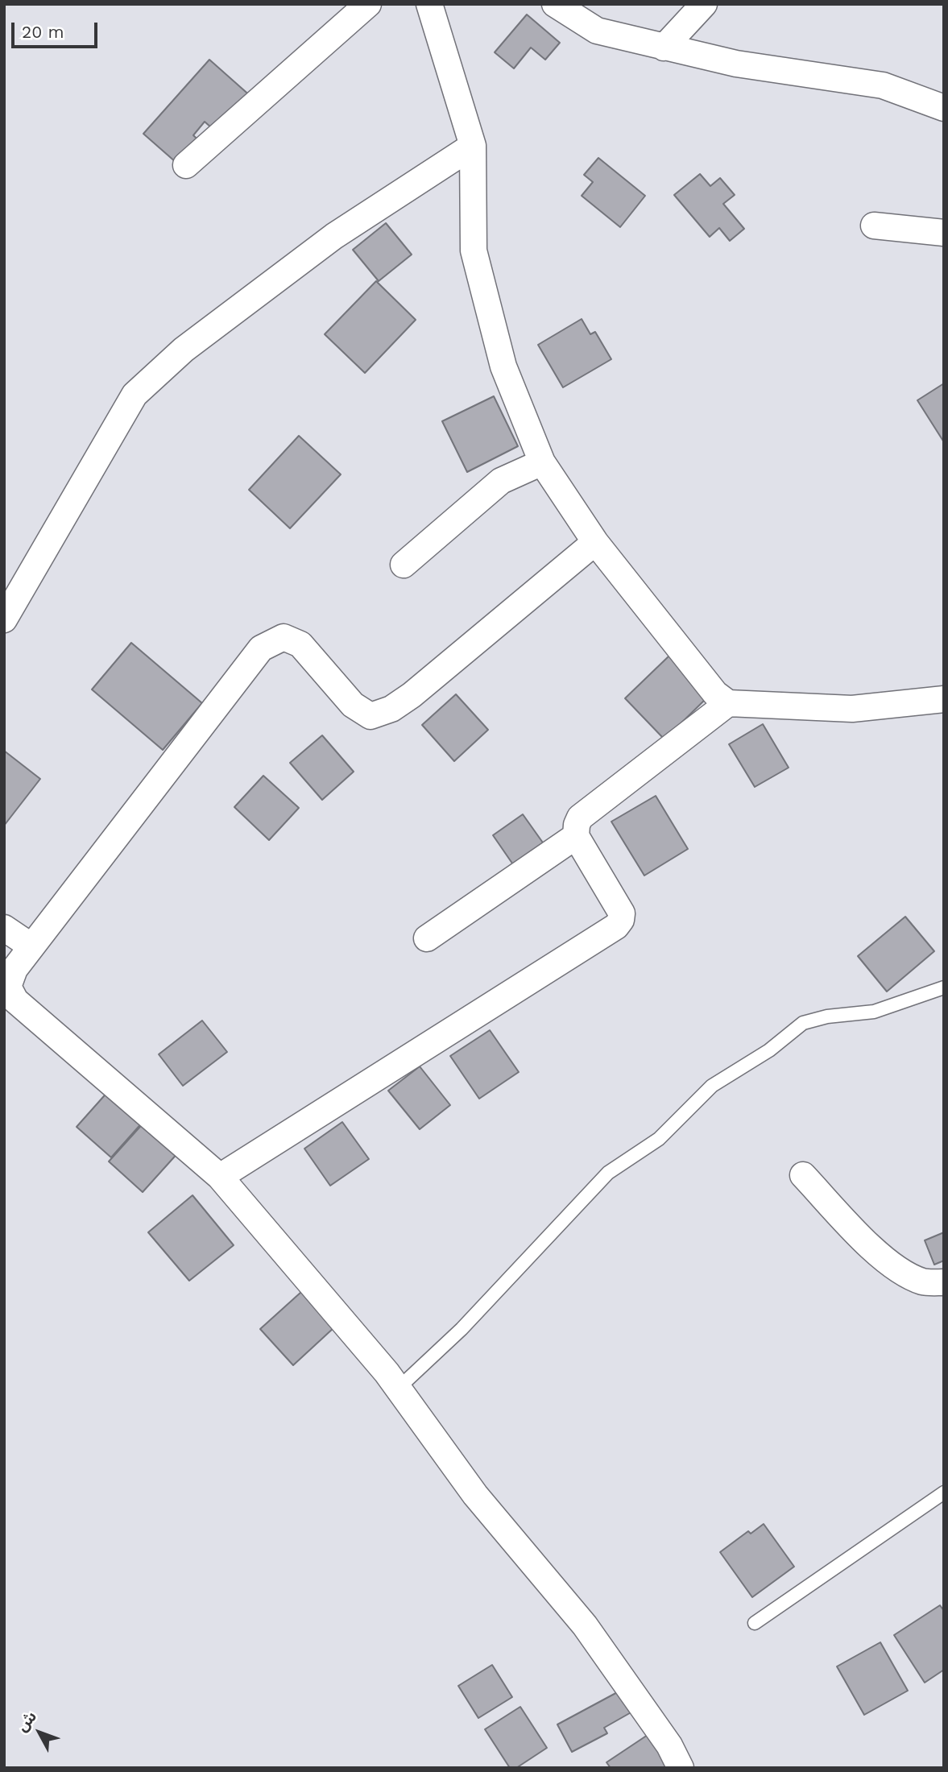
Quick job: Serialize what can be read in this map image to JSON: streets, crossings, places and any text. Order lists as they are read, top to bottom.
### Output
{
  "scale_bar": "20 m",
  "north": "top left"
}
